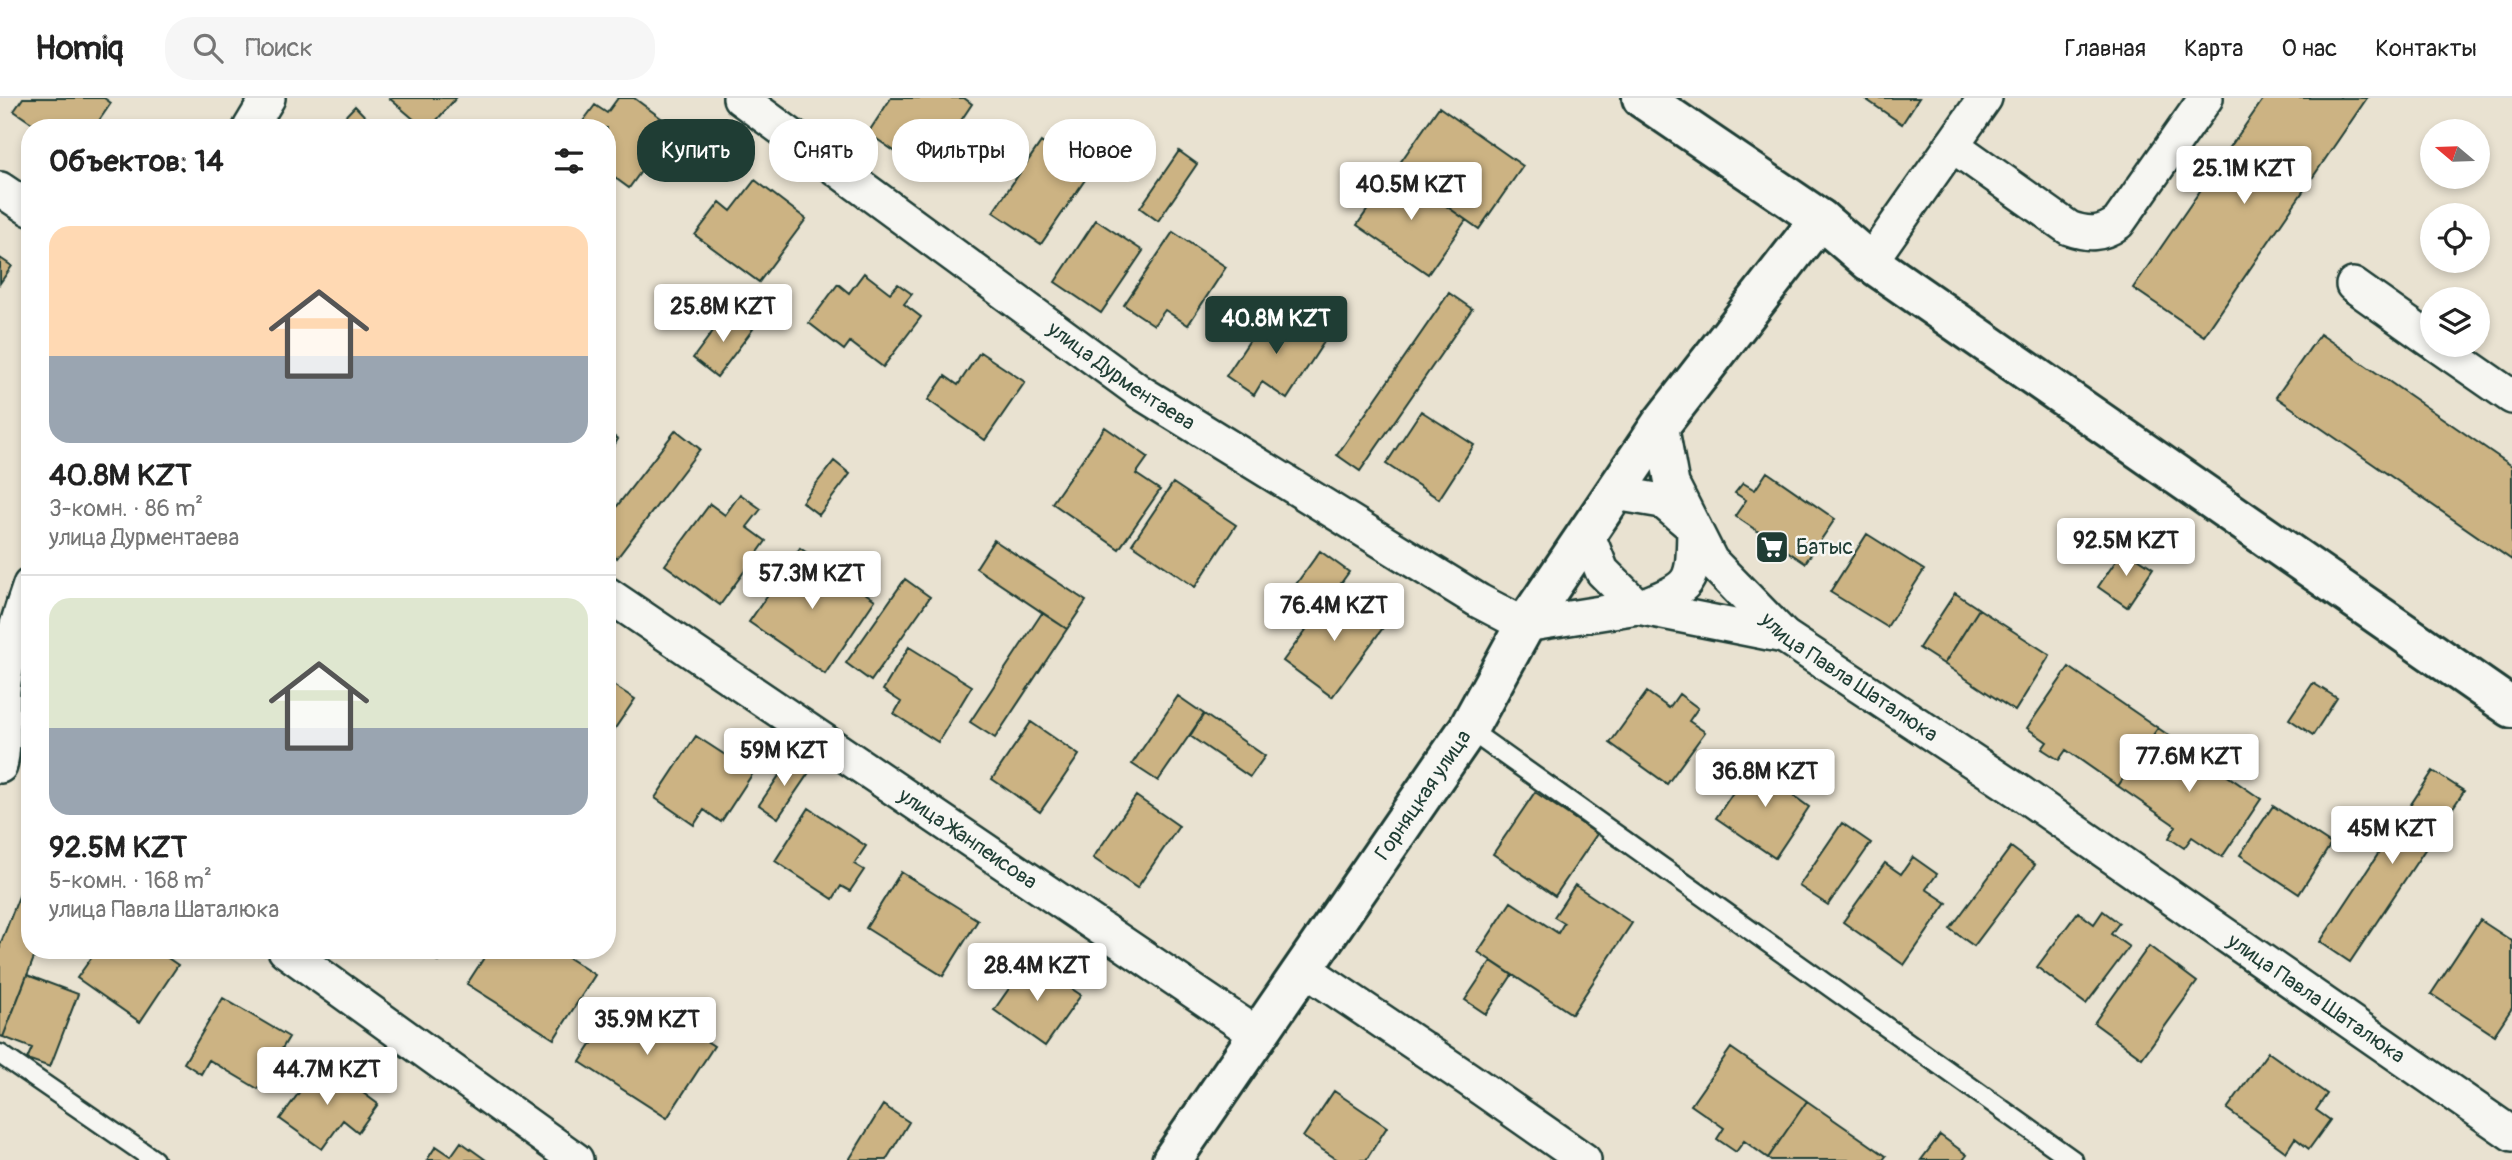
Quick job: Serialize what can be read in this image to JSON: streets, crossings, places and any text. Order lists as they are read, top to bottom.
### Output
{
  "streets": {
    "street": [
      "улица Дурментаева",
      "улица Павла Шаталюка",
      "Горняцкая улица",
      "улица Жанпеисова"
    ]
  },
  "crossings": [
    ["улица Дурментаева", "Горняцкая улица"],
    ["улица Павла Шаталюка", "Горняцкая улица"],
    ["Горняцкая улица", "улица Жанпеисова"]
  ],
  "places": {
    "supermarket": ["Батыс"]
  },
  "north": "left",
  "page": {
    "header": "Homiq",
    "search": "Поиск",
    "nav": [
      "Главная",
      "Карта",
      "О нас",
      "Контакты"
    ],
    "chip": [
      "Купить",
      "Снять",
      "Фильтры",
      "Новое"
    ],
    "heading": "Объектов: 14",
    "price": [
      "25.1M KZT",
      "40.5M KZT",
      "25.8M KZT",
      "40.8M KZT",
      "92.5M KZT",
      "57.3M KZT",
      "76.4M KZT",
      "59M KZT",
      "77.6M KZT",
      "36.8M KZT",
      "45M KZT",
      "28.4M KZT",
      "35.9M KZT",
      "44.7M KZT"
    ],
    "list": [
      {
        "name": "40.8M KZT",
        "note": "3-комн. · 86 m² · улица Дурментаева"
      },
      {
        "name": "92.5M KZT",
        "note": "5-комн. · 168 m² · улица Павла Шаталюка"
      }
    ]
  }
}
